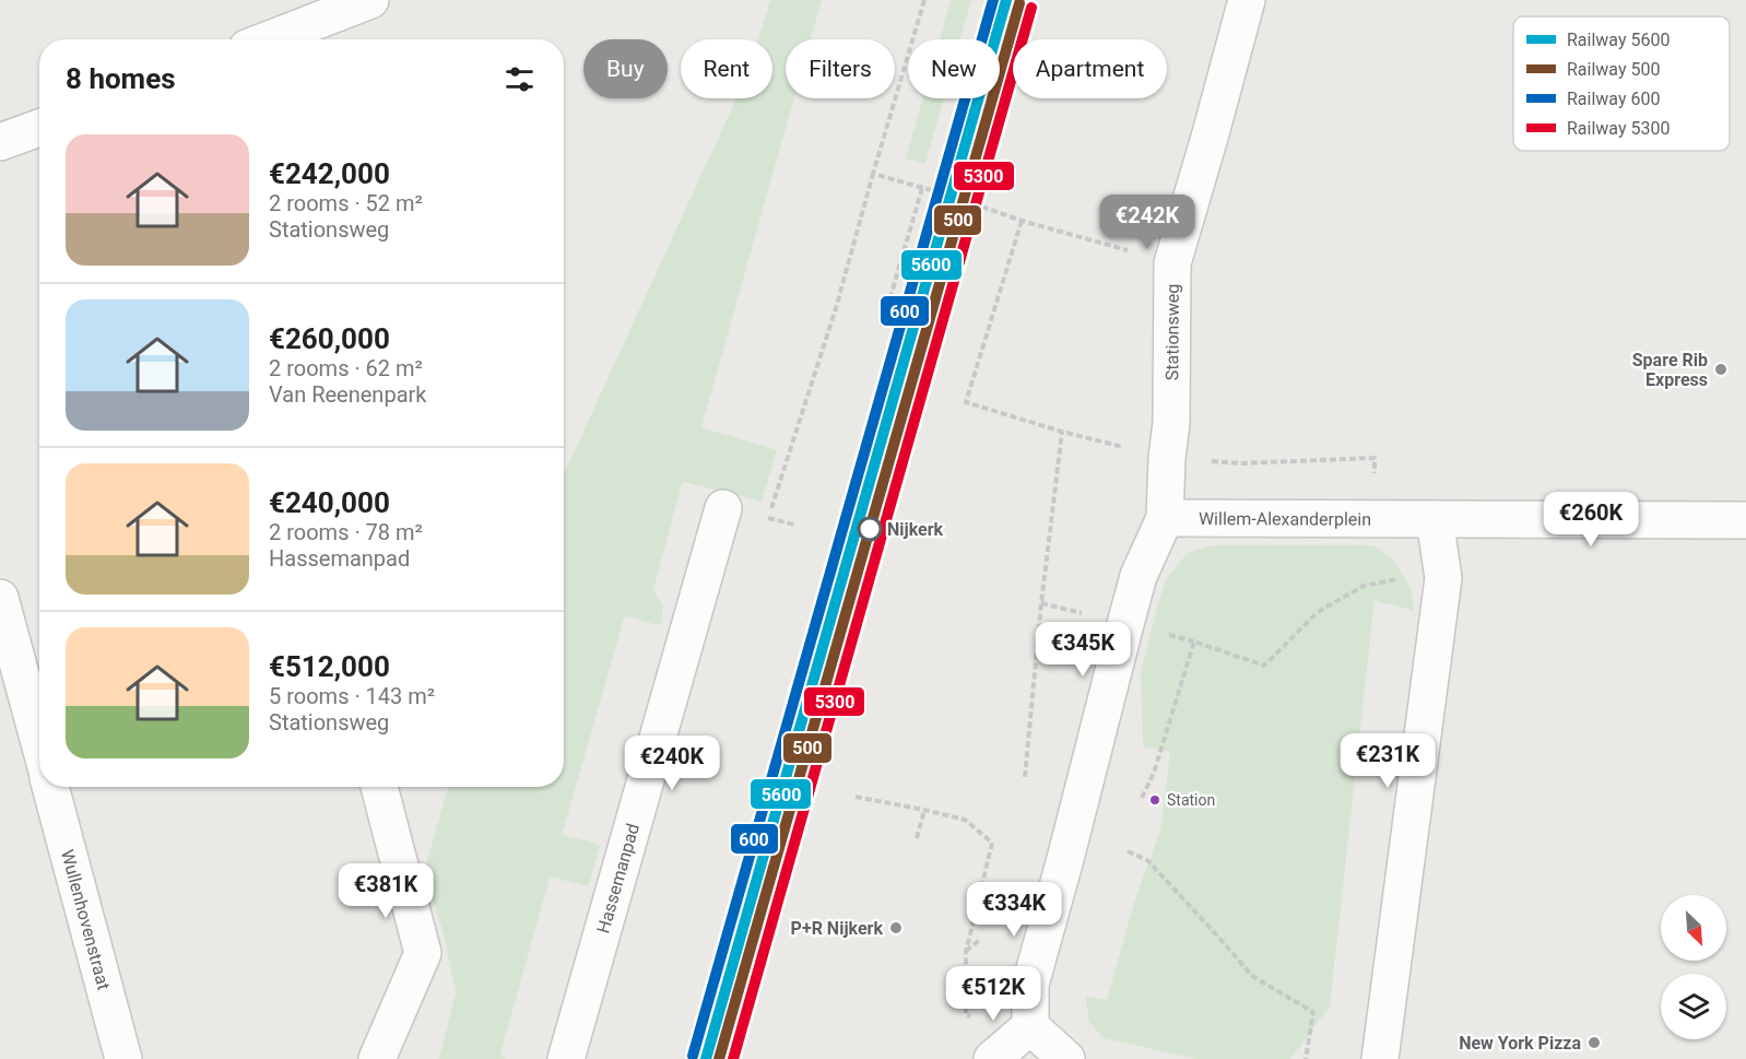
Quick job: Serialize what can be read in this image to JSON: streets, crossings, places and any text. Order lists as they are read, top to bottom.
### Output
{
  "streets": {
    "street": [
      "Stationsweg",
      "Willem-Alexanderplein",
      "Hassemanpad",
      "Wullenhovenstraat"
    ]
  },
  "crossings": [
    ["Stationsweg", "Willem-Alexanderplein"]
  ],
  "places": [
    "Spare Rib Express",
    "Nijkerk",
    "Station",
    "P+R Nijkerk",
    "New York Pizza"
  ],
  "lines": [
    "rail line 5600",
    "rail line 600",
    "rail line 500",
    "rail line 5300"
  ],
  "legend": [
    "Railway 5600",
    "Railway 500",
    "Railway 600",
    "Railway 5300"
  ],
  "north": "bottom right",
  "page": {
    "chip": [
      "Buy",
      "Rent",
      "Filters",
      "New",
      "Apartment"
    ],
    "heading": "8 homes",
    "list": [
      {
        "name": "€242,000",
        "note": "2 rooms · 52 m² · Stationsweg"
      },
      {
        "name": "€260,000",
        "note": "2 rooms · 62 m² · Van Reenenpark"
      },
      {
        "name": "€240,000",
        "note": "2 rooms · 78 m² · Hassemanpad"
      },
      {
        "name": "€512,000",
        "note": "5 rooms · 143 m² · Stationsweg"
      }
    ],
    "price": [
      "€242K",
      "€260K",
      "€345K",
      "€231K",
      "€240K",
      "€381K",
      "€334K",
      "€512K"
    ]
  }
}
